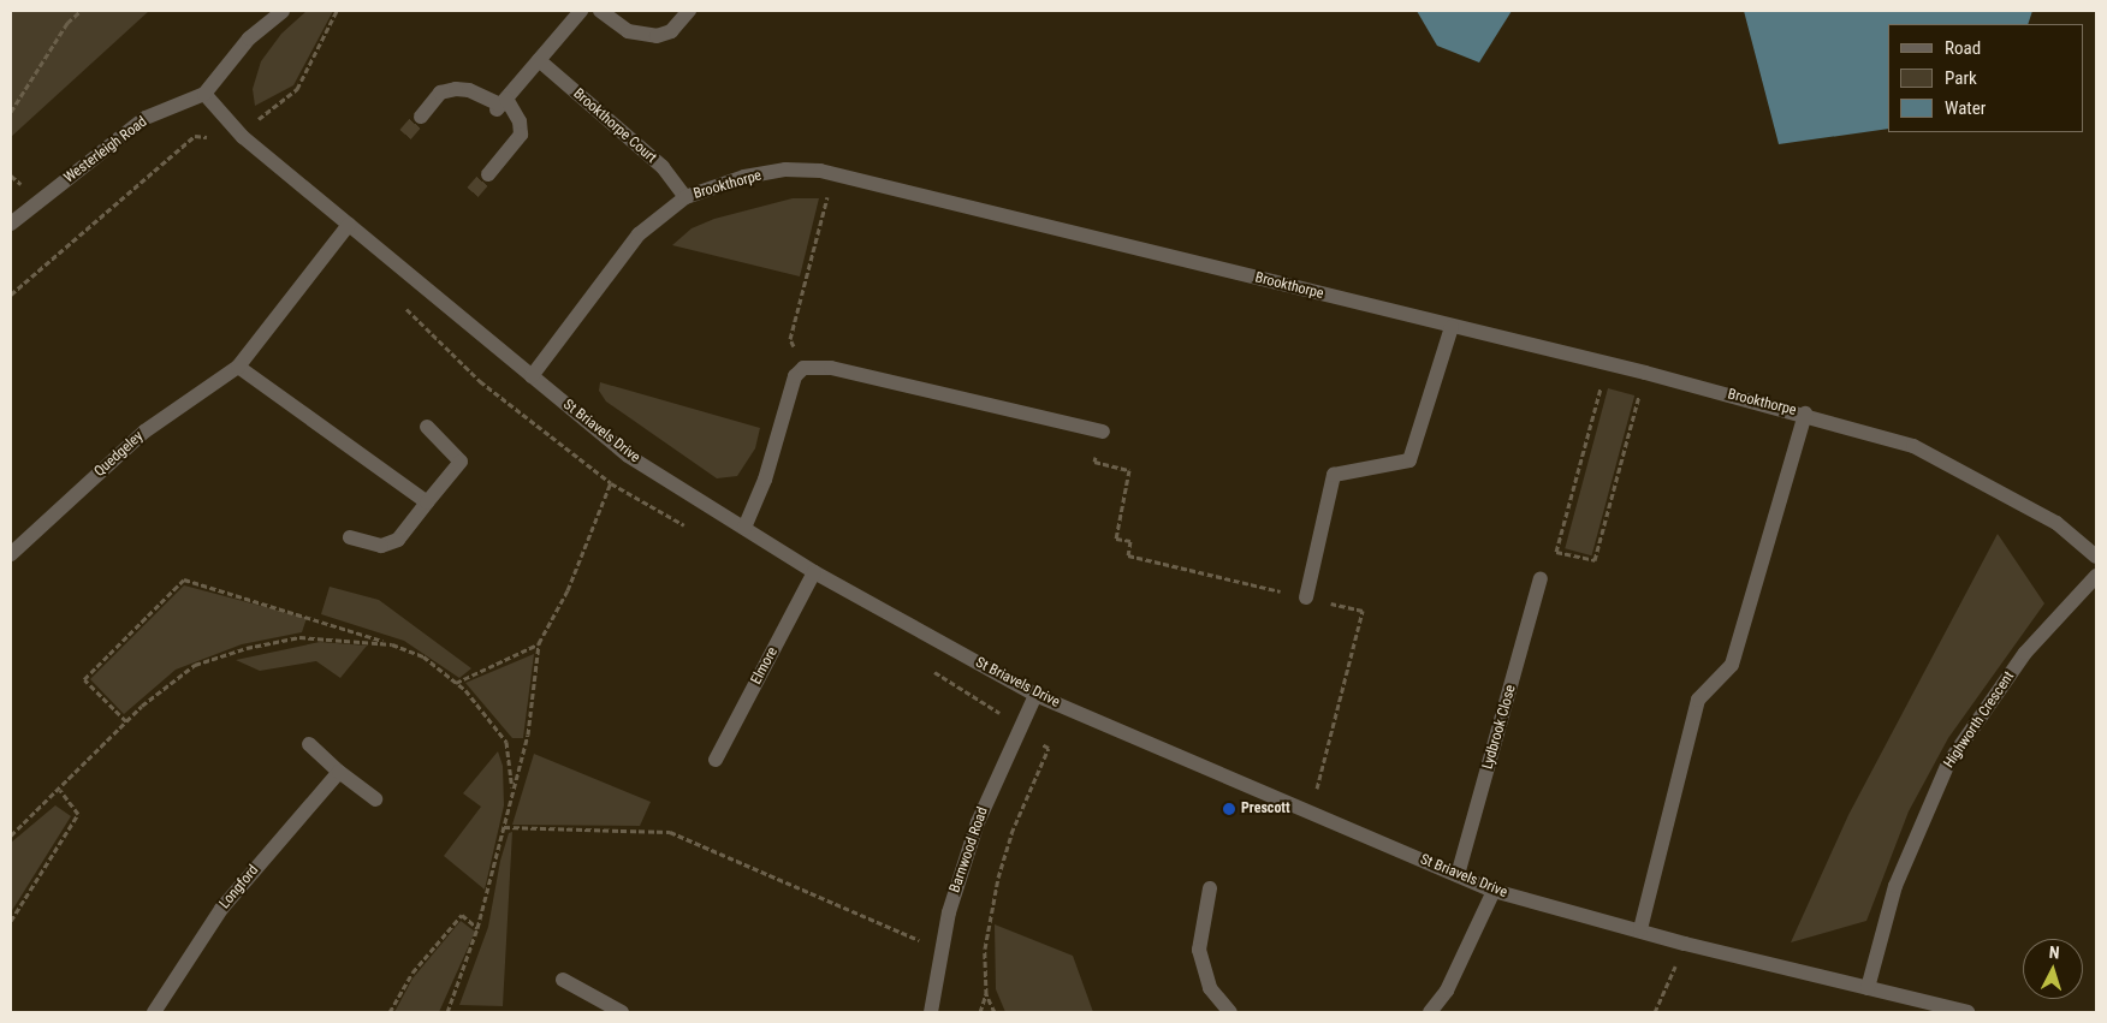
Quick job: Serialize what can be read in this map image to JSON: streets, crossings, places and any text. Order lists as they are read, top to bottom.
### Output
{
  "streets": {
    "street": [
      "Brookthorpe Court",
      "Westerleigh Road",
      "Brookthorpe",
      "St Briavels Drive",
      "Quedgeley",
      "Elmore",
      "Highworth Crescent",
      "Lydbrook Close",
      "Barnwood Road",
      "Longford"
    ]
  },
  "crossings": [
    ["Brookthorpe Court", "Brookthorpe"],
    ["Westerleigh Road", "St Briavels Drive"],
    ["Brookthorpe", "St Briavels Drive"],
    ["St Briavels Drive", "Quedgeley"],
    ["St Briavels Drive", "Elmore"],
    ["St Briavels Drive", "Highworth Crescent"],
    ["St Briavels Drive", "Lydbrook Close"],
    ["St Briavels Drive", "Barnwood Road"]
  ],
  "places": ["Prescott"],
  "legend": ["Road", "Park", "Water"],
  "north": "top"
}
